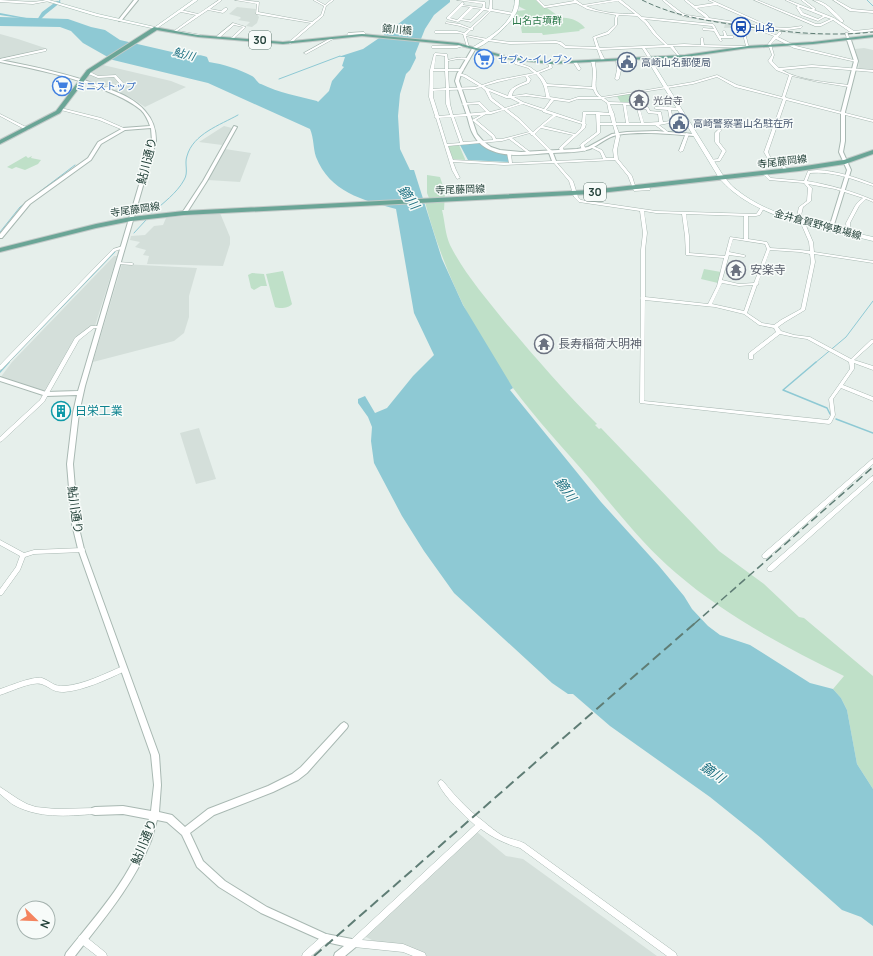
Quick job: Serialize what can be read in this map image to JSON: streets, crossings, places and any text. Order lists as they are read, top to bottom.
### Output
{
  "streets": {
    "main road": [
      "鏑川橋",
      "30",
      "寺尾藤岡線",
      "金井倉賀野停車場線"
    ],
    "street": ["鮎川通り"]
  },
  "crossings": [
    ["鏑川橋", "30"],
    ["30", "金井倉賀野停車場線"],
    ["鮎川通り", "寺尾藤岡線"],
    ["寺尾藤岡線", "金井倉賀野停車場線"]
  ],
  "water": ["鮎川", "鏑川"],
  "parks": ["山名古墳群"],
  "places": {
    "station": ["山名"],
    "supermarket": ["セブン-イレブン", "ミニストップ"],
    "public building": ["高崎山名郵便局", "高崎警察署山名駐在所"],
    "temple": ["光台寺", "安楽寺", "長寿稲荷大明神"],
    "building": ["日栄工業"]
  },
  "north": "bottom right"
}
